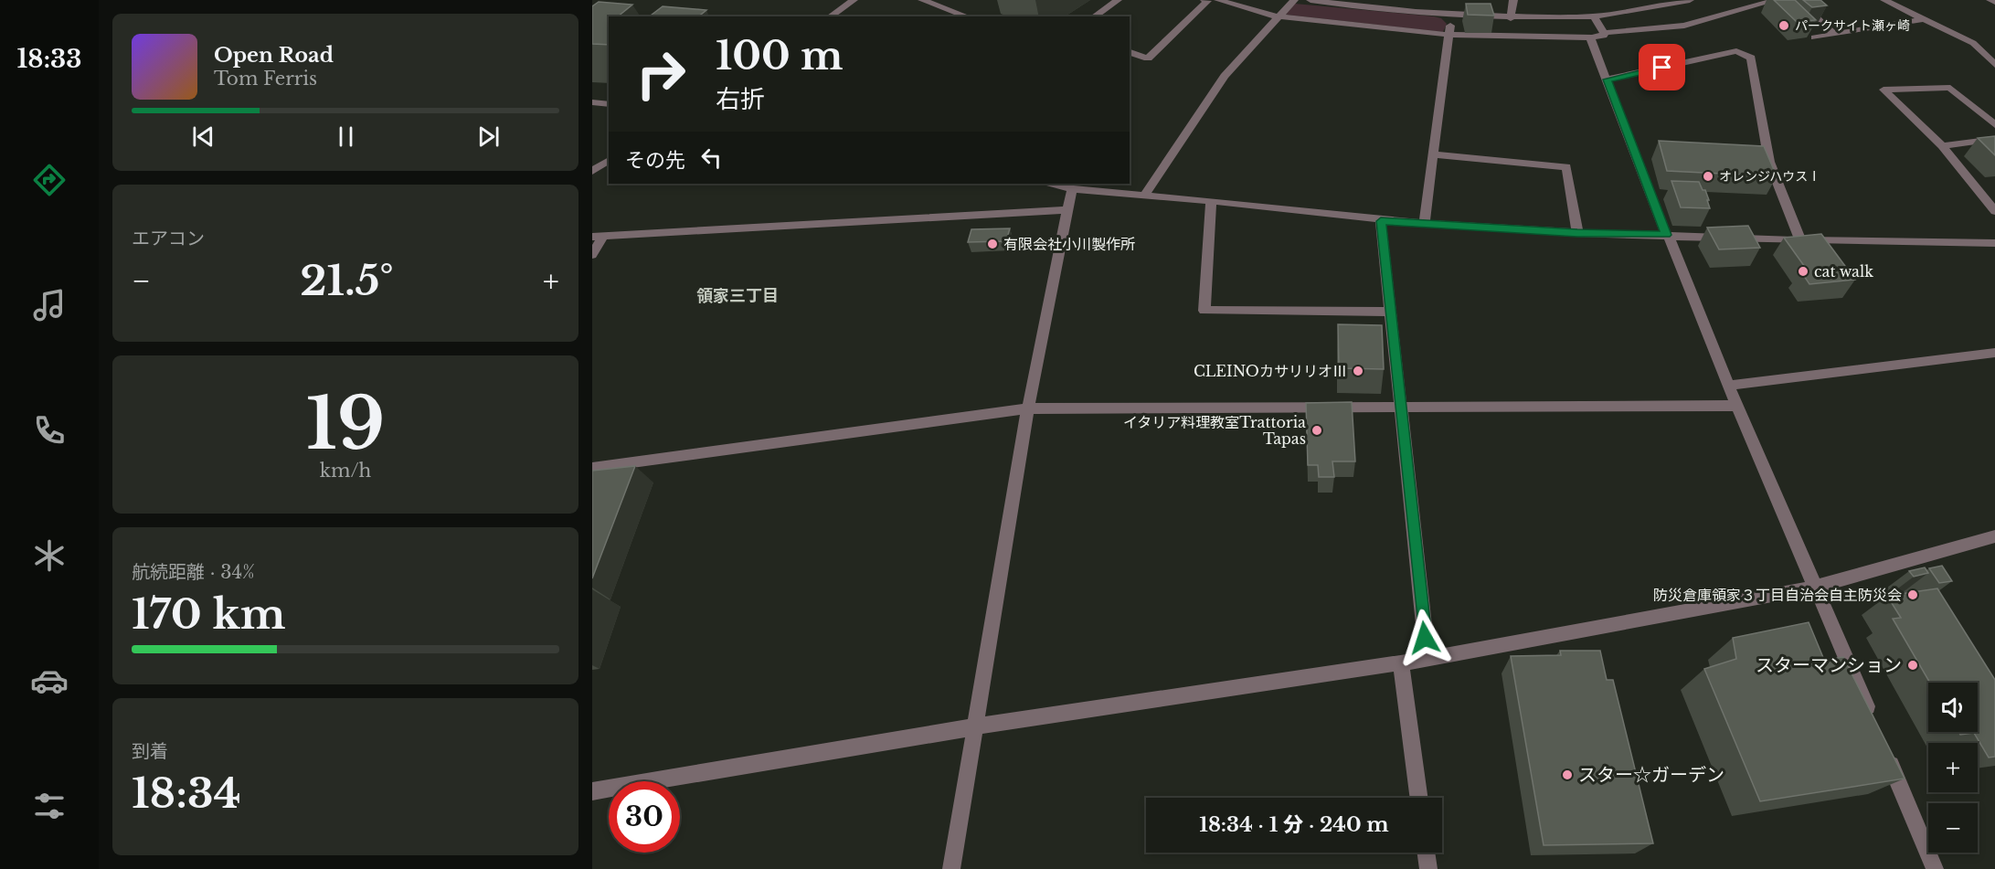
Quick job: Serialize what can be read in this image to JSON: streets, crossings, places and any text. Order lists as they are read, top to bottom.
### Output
{
  "districts": ["領家三丁目"],
  "places": [
    "パークサイト瀬ヶ崎",
    "オレンジハウスⅠ",
    "有限会社小川製作所",
    "cat walk",
    "CLEINOカサリリオⅢ",
    "イタリア料理教室Trattoria Tapas",
    "防災倉庫領家３丁目自治会自主防災会",
    "スターマンション",
    "スター☆ガーデン"
  ],
  "page": {
    "tabs": "18:33",
    "turn": ["100 m", "右折"],
    "song": ["Open Road", "Tom Ferris"],
    "then": "その先",
    "tile": [
      "エアコン",
      ["19", "km/h"],
      ["航続距離 · 34%", "170 km"],
      ["到着", "18:34"]
    ],
    "heat": ["−", "21.5°", "+"],
    "map_buttons": ["+", "−"],
    "limit": "30",
    "trip": "18:34 · 1 分 · 240 m"
  }
}
